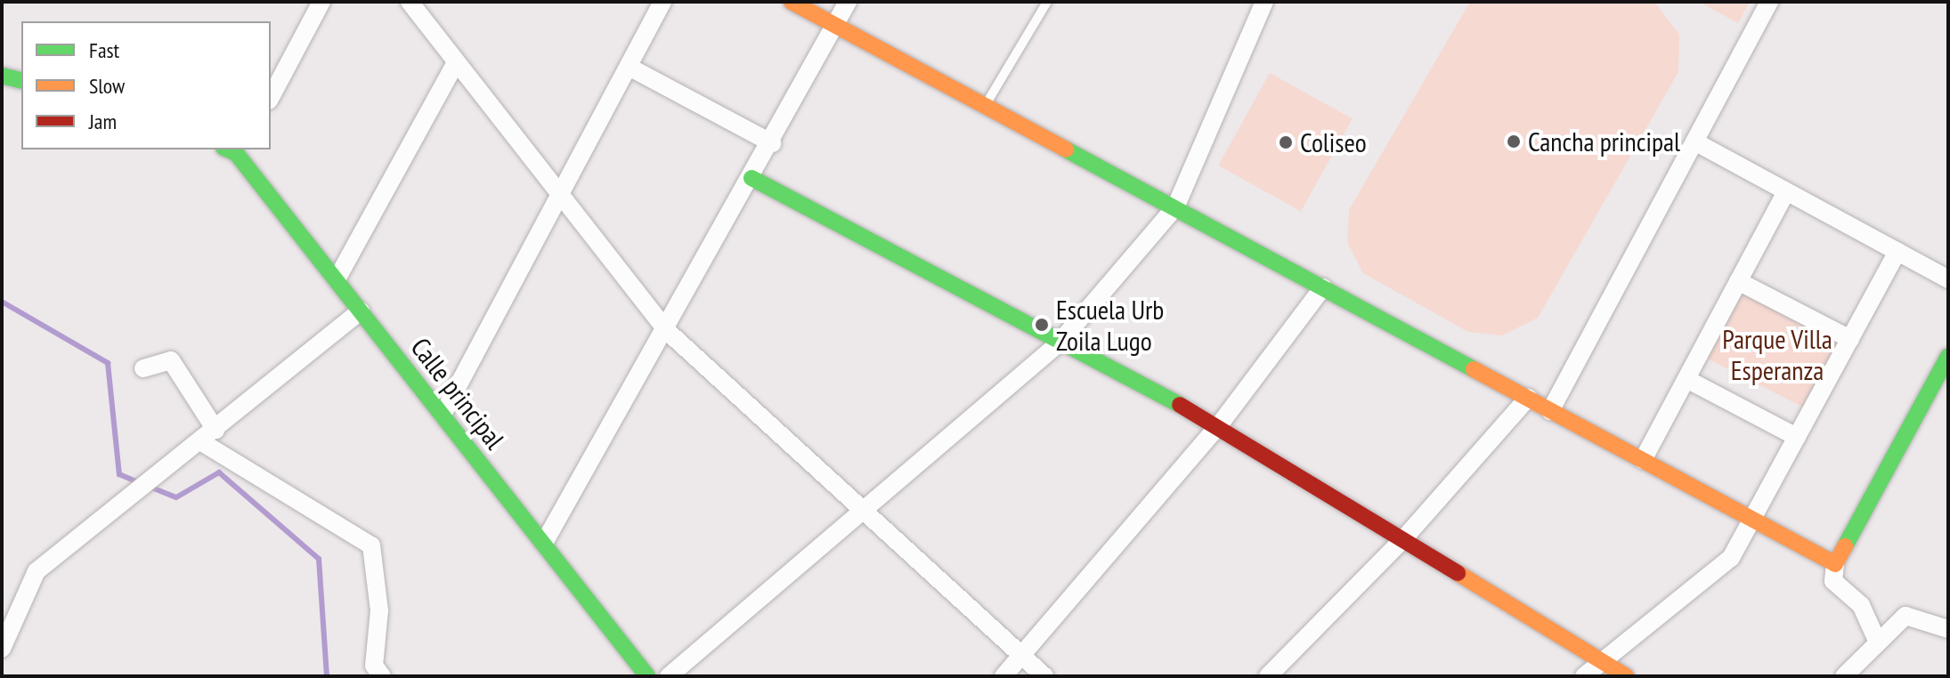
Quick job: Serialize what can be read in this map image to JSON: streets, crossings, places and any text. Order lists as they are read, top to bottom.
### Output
{
  "streets": {
    "street": ["Calle principal"]
  },
  "parks": ["Parque Villa Esperanza"],
  "places": ["Cancha principal", "Coliseo", "Escuela Urb Zoila Lugo"],
  "legend": ["Fast", "Slow", "Jam"]
}
